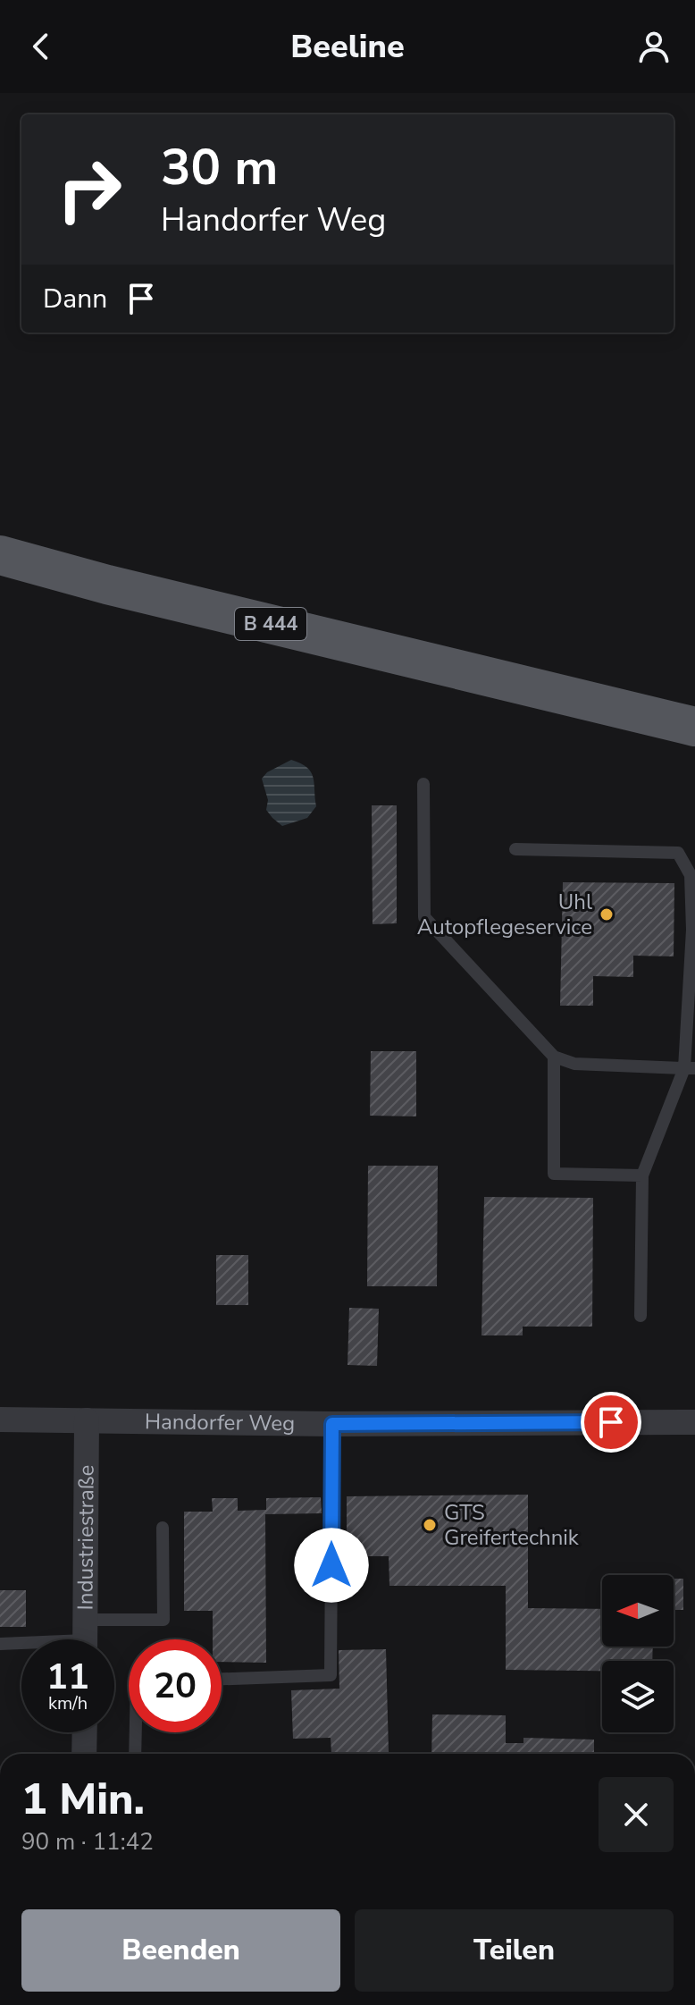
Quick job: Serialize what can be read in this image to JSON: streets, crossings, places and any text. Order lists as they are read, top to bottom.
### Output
{
  "streets": {
    "main road": ["B 444"],
    "street": ["Handorfer Weg", "Industriestraße"]
  },
  "crossings": [
    ["Handorfer Weg", "Industriestraße"]
  ],
  "places": ["Uhl Autopflegeservice", "GTS Greifertechnik"],
  "north": "left",
  "page": {
    "header": "Beeline",
    "turn": ["30 m", "Handorfer Weg"],
    "then": "Dann",
    "speed": "11 km/h",
    "limit": "20",
    "heading": ["1 Min.", "90 m · 11:42"],
    "buttons": ["Beenden", "Teilen"]
  }
}
